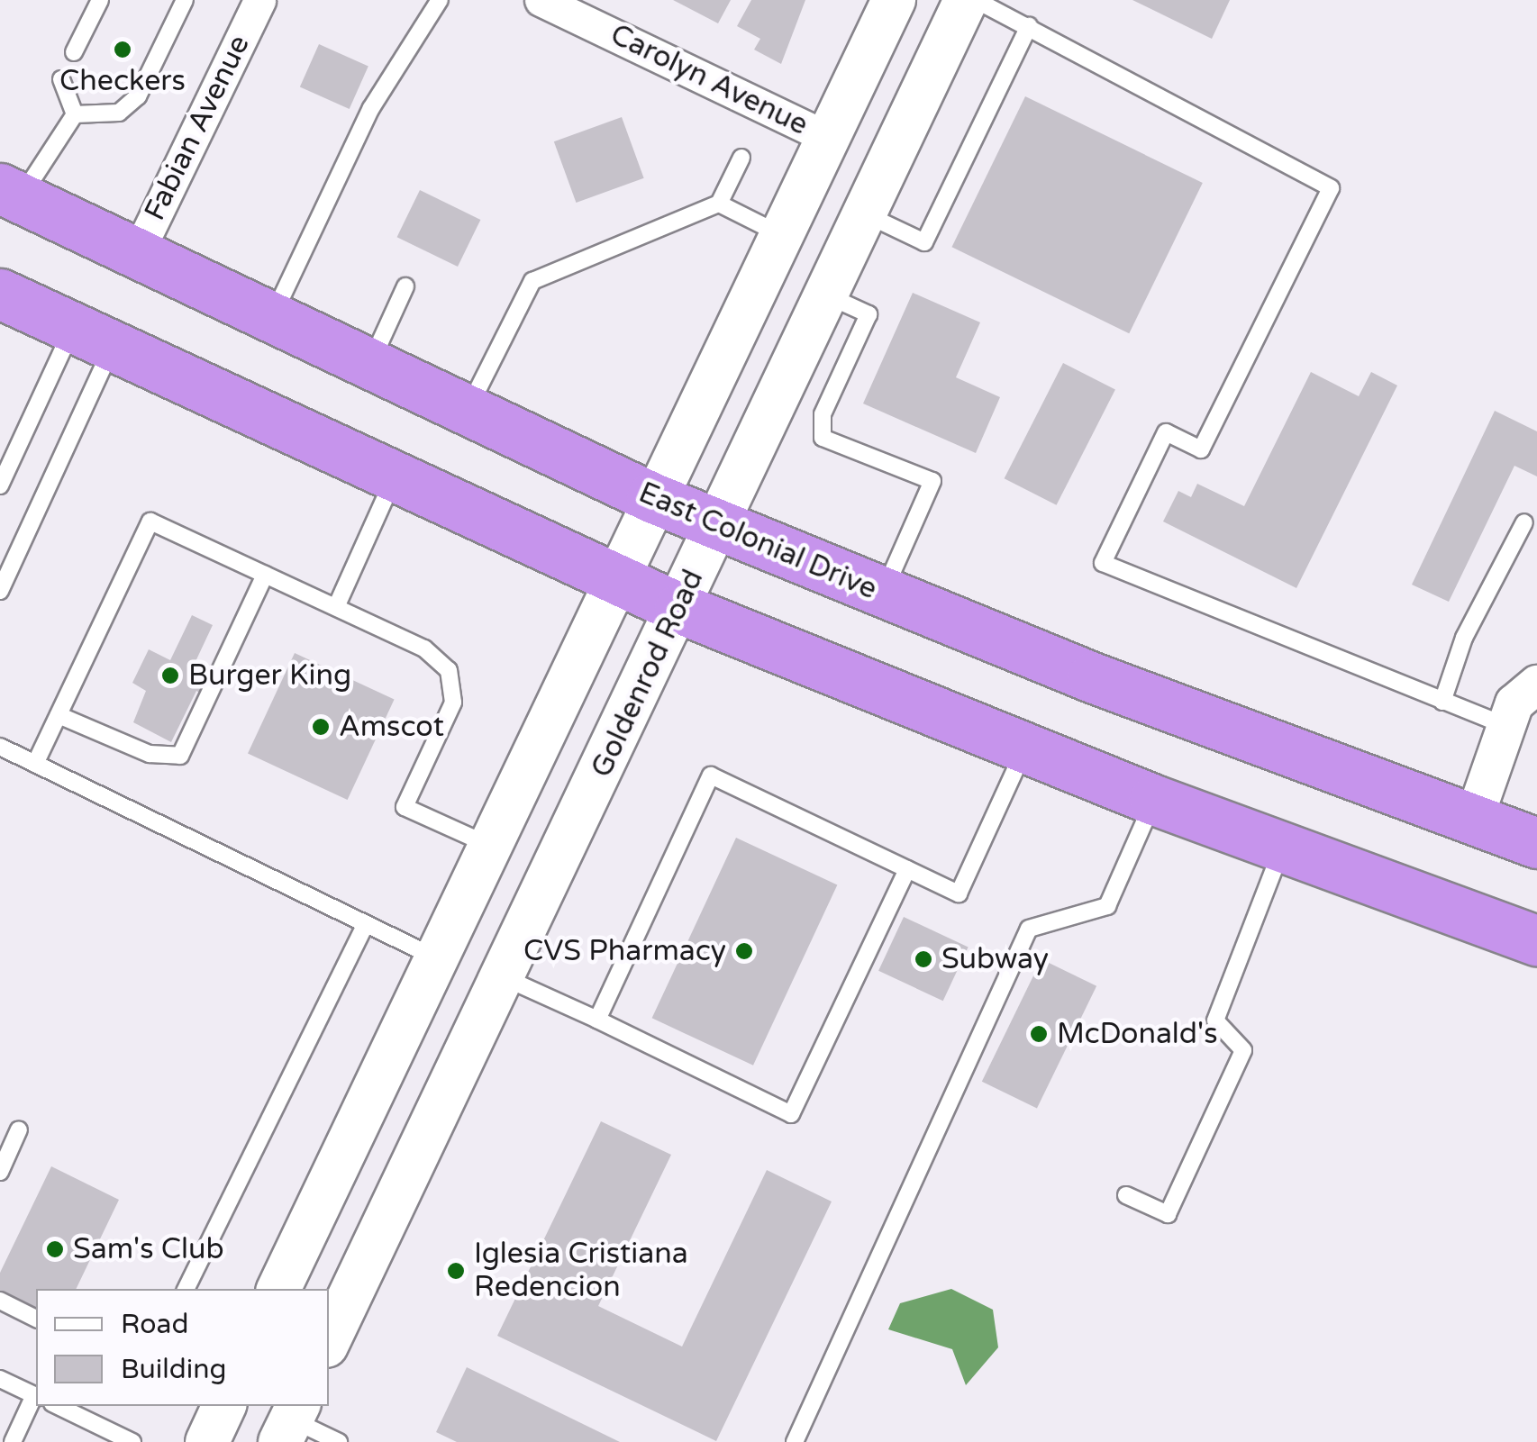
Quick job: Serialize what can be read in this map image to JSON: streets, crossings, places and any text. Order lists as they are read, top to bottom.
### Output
{
  "streets": {
    "highway": ["East Colonial Drive"],
    "main road": ["Goldenrod Road"],
    "street": ["Carolyn Avenue", "Fabian Avenue"]
  },
  "crossings": [
    ["Fabian Avenue", "East Colonial Drive"],
    ["East Colonial Drive", "Goldenrod Road"]
  ],
  "places": [
    "Checkers",
    "Burger King",
    "Amscot",
    "CVS Pharmacy",
    "Subway",
    "McDonald's",
    "Sam's Club",
    "Iglesia Cristiana Redencion"
  ],
  "legend": ["Road", "Building"]
}
